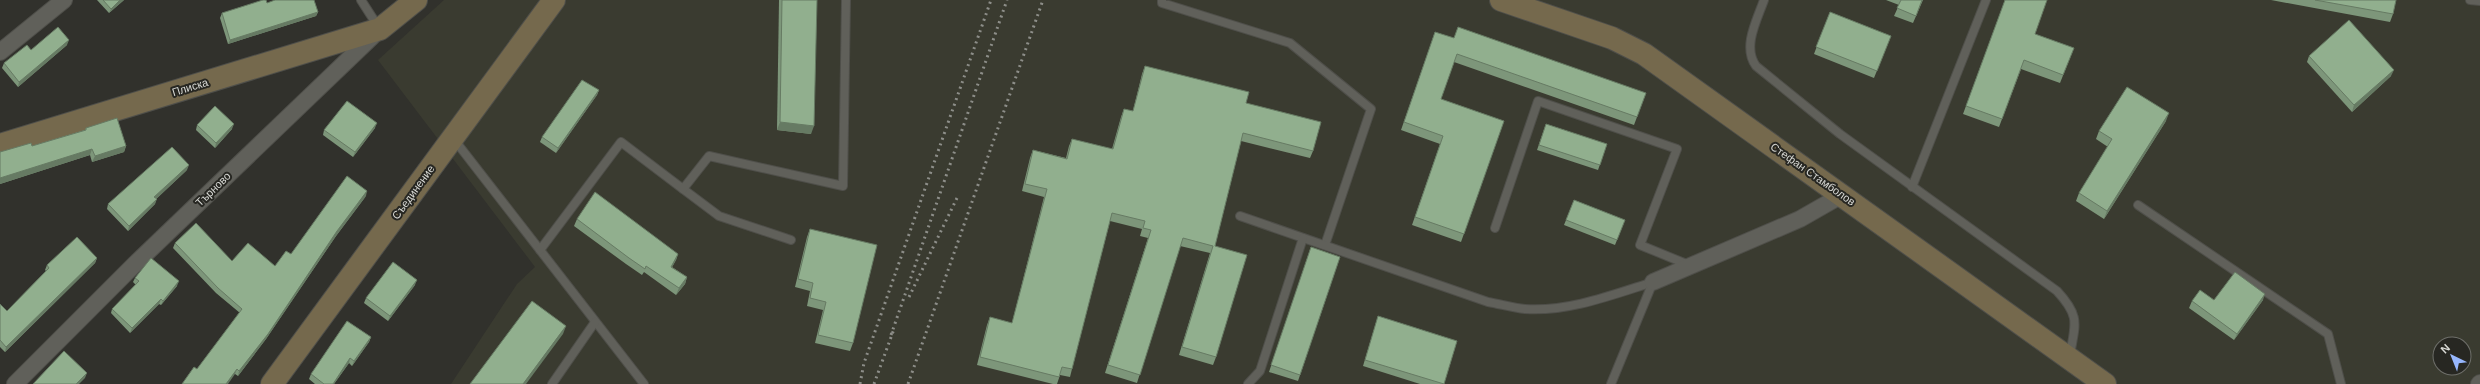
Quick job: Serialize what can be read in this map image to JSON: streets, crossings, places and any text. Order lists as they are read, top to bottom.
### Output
{
  "streets": {
    "street": [
      "Плиска",
      "Стефан Стамболов",
      "Търново",
      "Съединение"
    ]
  },
  "crossings": [
    ["Плиска", "Търново"]
  ],
  "north": "top left"
}
